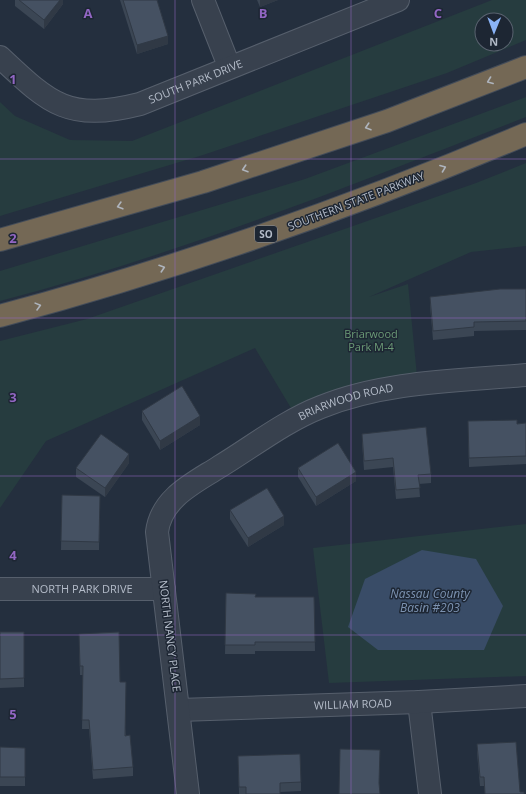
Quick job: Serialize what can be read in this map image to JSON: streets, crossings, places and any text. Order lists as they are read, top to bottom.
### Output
{
  "streets": {
    "highway": ["SOUTHERN STATE PARKWAY", "SO"],
    "street": [
      "SOUTH PARK DRIVE",
      "BRIARWOOD ROAD",
      "NORTH PARK DRIVE",
      "NORTH NANCY PLACE",
      "WILLIAM ROAD"
    ]
  },
  "crossings": [
    ["BRIARWOOD ROAD", "NORTH NANCY PLACE"],
    ["NORTH PARK DRIVE", "NORTH NANCY PLACE"],
    ["NORTH NANCY PLACE", "WILLIAM ROAD"]
  ],
  "water": ["Nassau County Basin #203"],
  "parks": ["Briarwood Park M-4"],
  "north": "bottom",
  "grid": {
    "columns": ["A", "B", "C"],
    "rows": [
      "1",
      "2",
      "3",
      "4",
      "5"
    ]
  }
}
